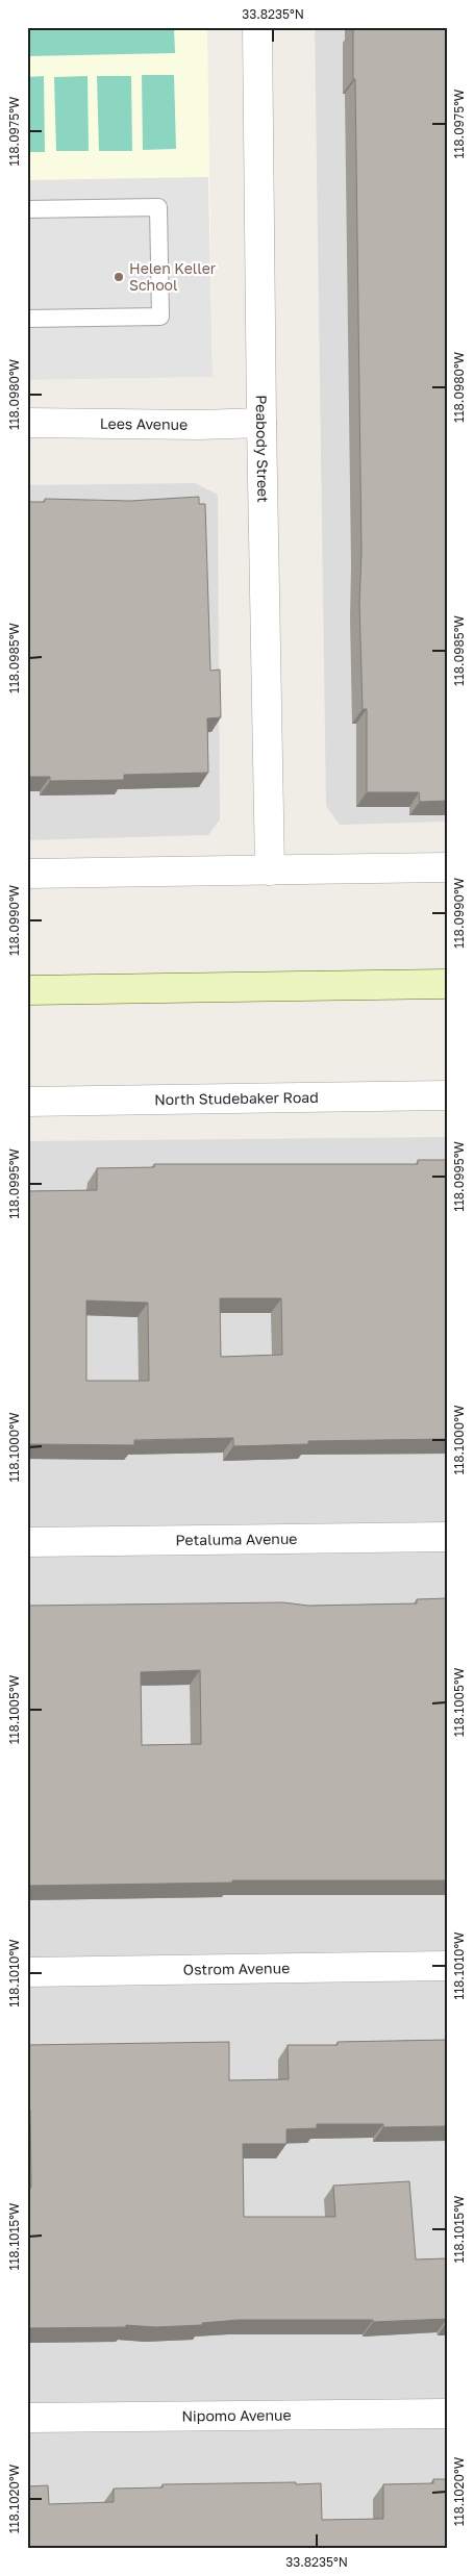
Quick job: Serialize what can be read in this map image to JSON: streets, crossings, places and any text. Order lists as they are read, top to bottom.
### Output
{
  "streets": {
    "street": [
      "Lees Avenue",
      "Peabody Street",
      "North Studebaker Road",
      "Petaluma Avenue",
      "Ostrom Avenue",
      "Nipomo Avenue"
    ]
  },
  "crossings": [
    ["Lees Avenue", "Peabody Street"]
  ],
  "places": ["Helen Keller School"],
  "coordinates": [
    "33.8235°N",
    "118.0975°W",
    "118.0980°W",
    "118.0985°W",
    "118.0990°W",
    "118.0995°W",
    "118.1000°W",
    "118.1005°W",
    "118.1010°W",
    "118.1015°W",
    "118.1020°W"
  ]
}
